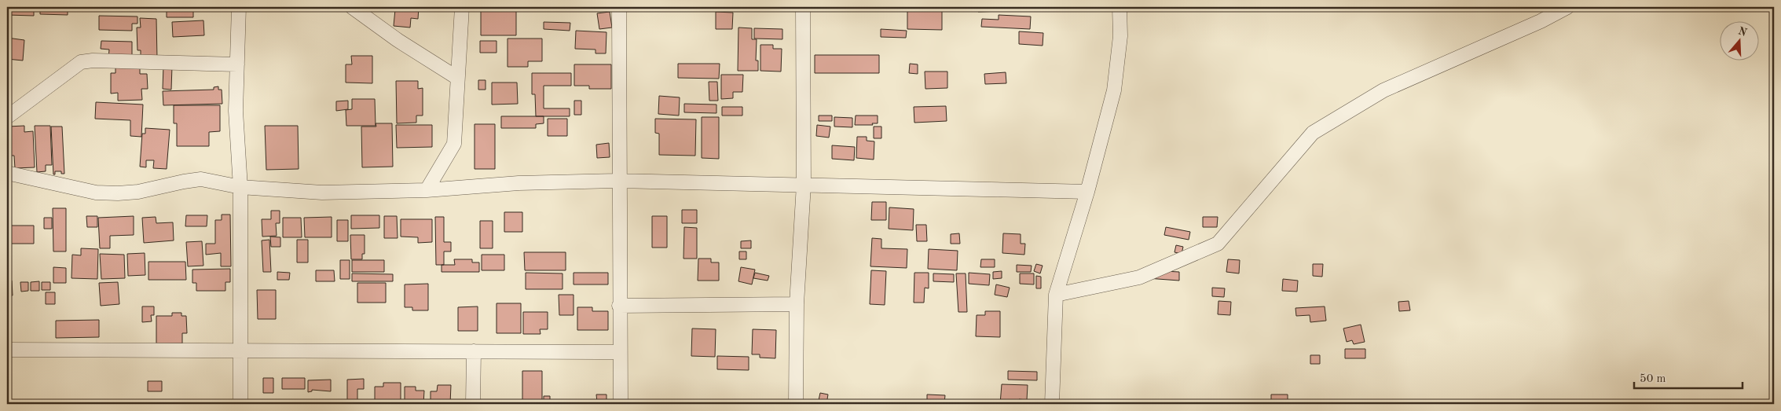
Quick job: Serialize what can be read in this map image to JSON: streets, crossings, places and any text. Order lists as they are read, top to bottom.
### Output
{
  "scale_bar": "50 m",
  "north": "top"
}
